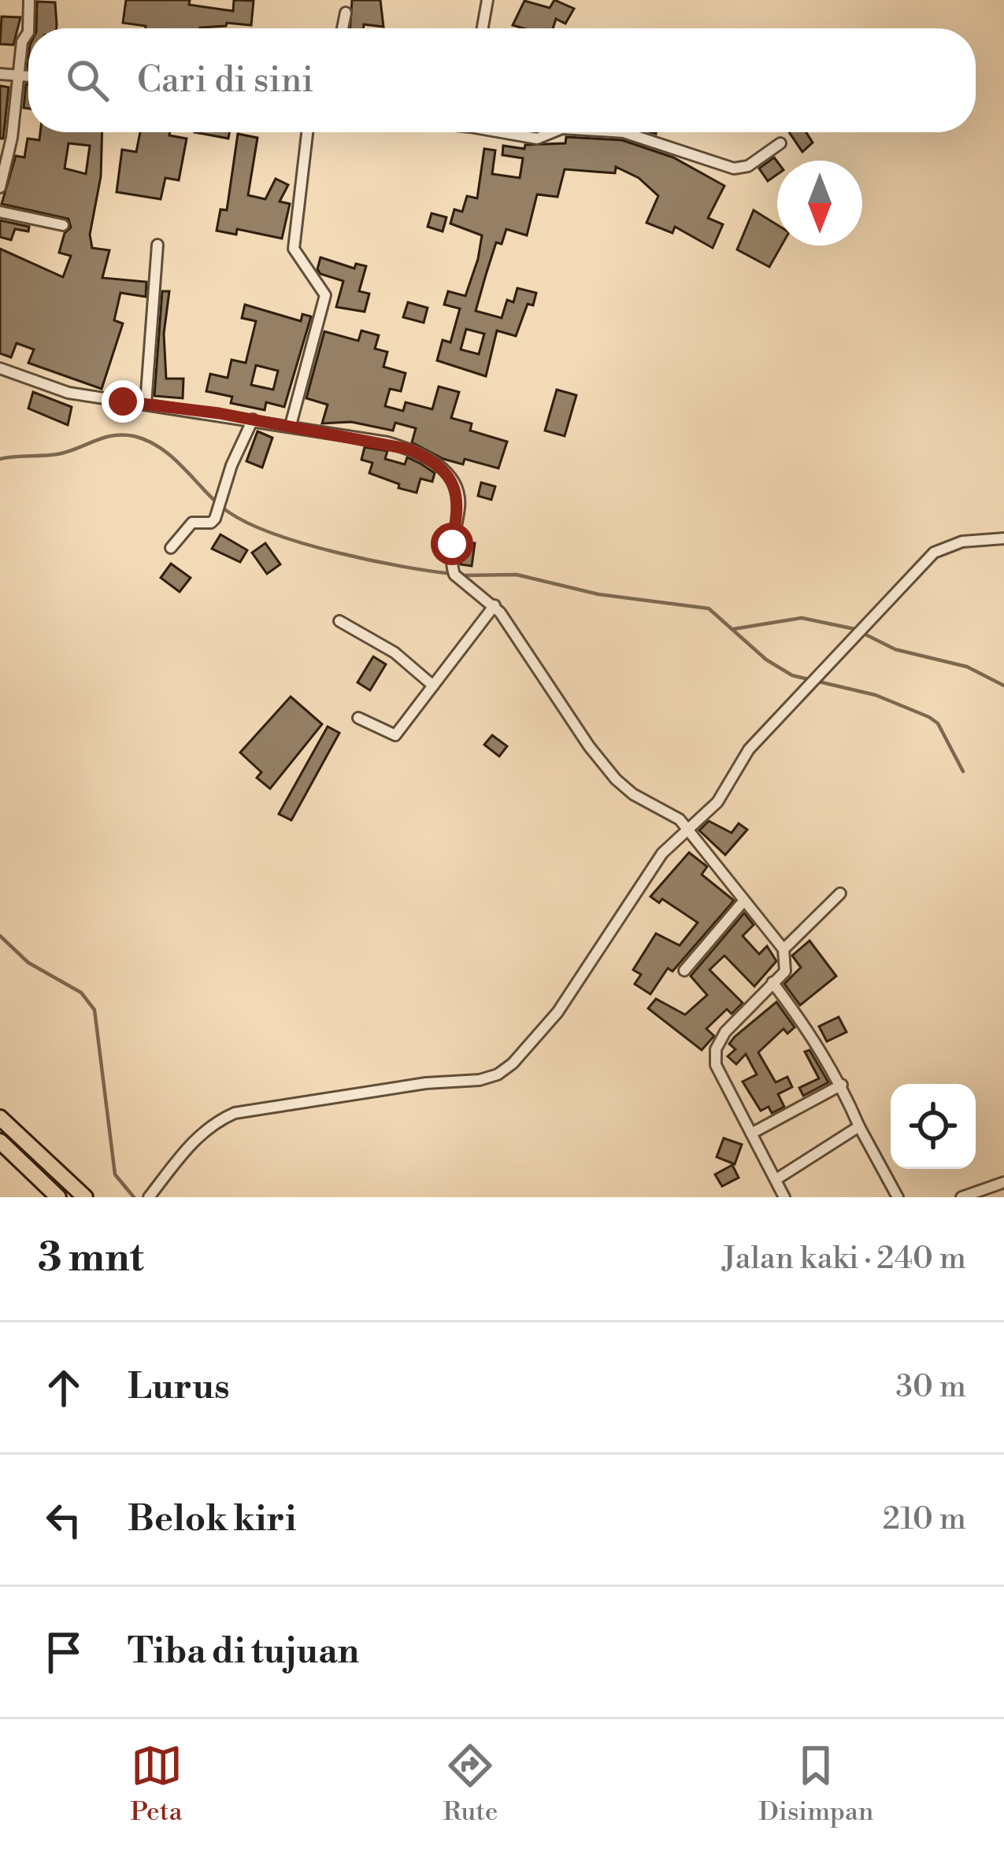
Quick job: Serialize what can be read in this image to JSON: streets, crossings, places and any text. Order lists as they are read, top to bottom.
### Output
{
  "north": "bottom",
  "page": {
    "search": "Cari di sini",
    "heading": ["3 mnt", "Jalan kaki · 240 m"],
    "list": [
      ["Lurus", "30 m"],
      ["Belok kiri", "210 m"],
      "Tiba di tujuan"
    ],
    "nav": ["Peta", "Rute", "Disimpan"]
  }
}
